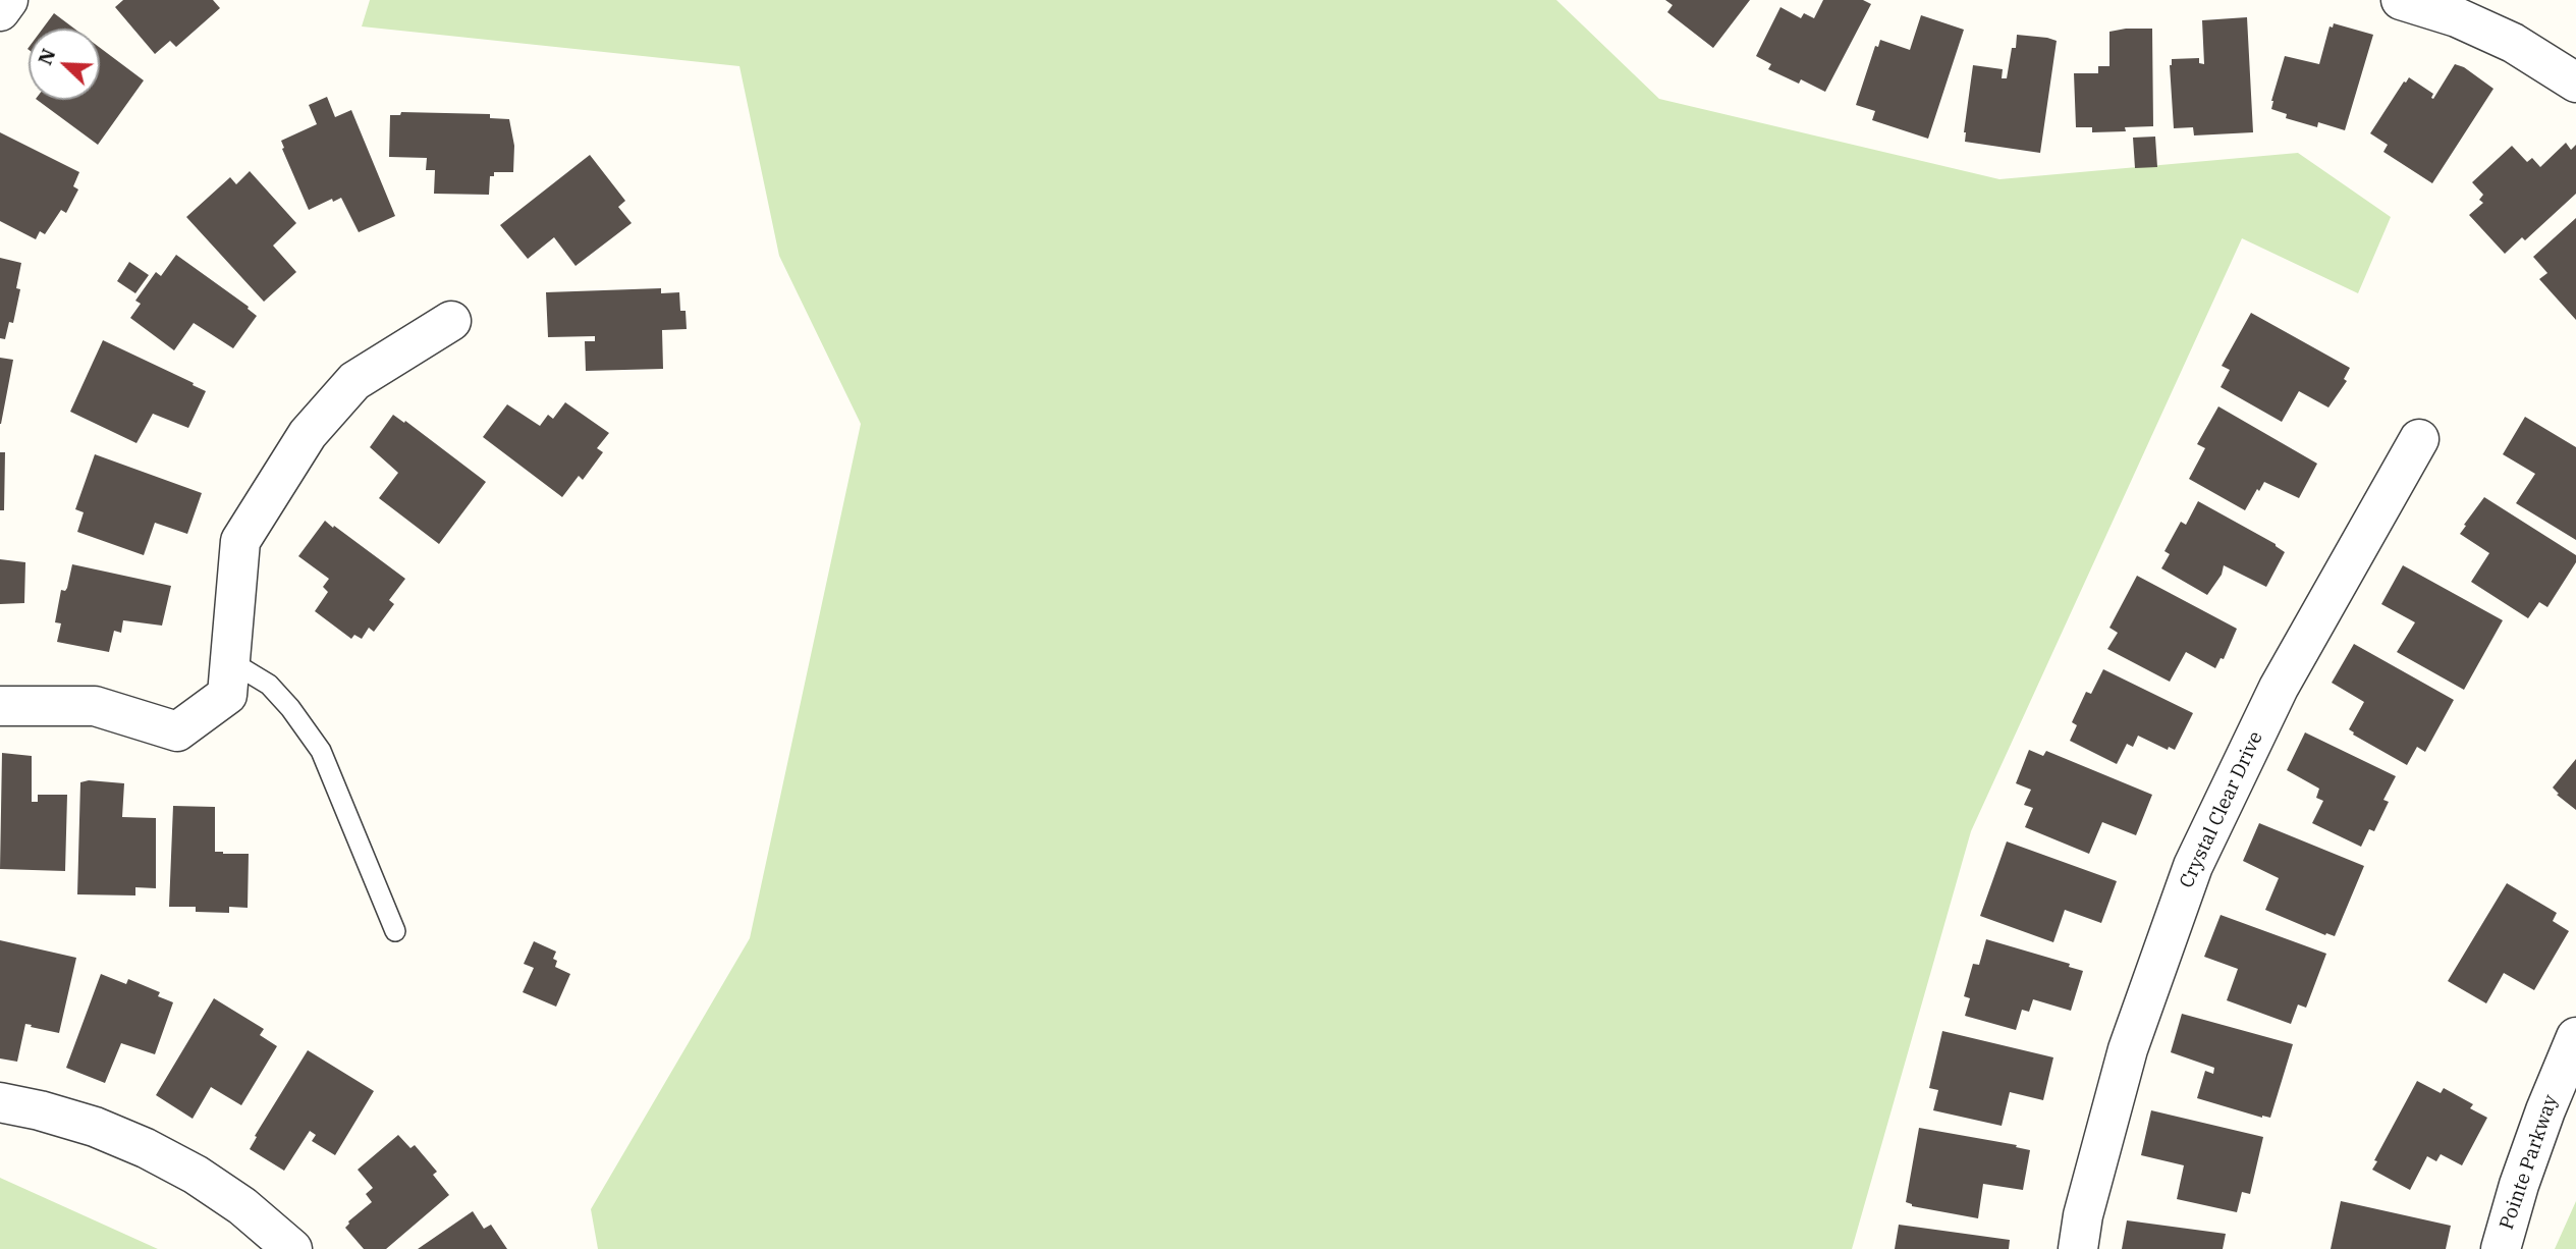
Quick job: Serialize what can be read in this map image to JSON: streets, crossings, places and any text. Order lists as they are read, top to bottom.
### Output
{
  "streets": {
    "street": ["Crystal Clear Drive", "Pointe Parkway"]
  },
  "north": "top left"
}
